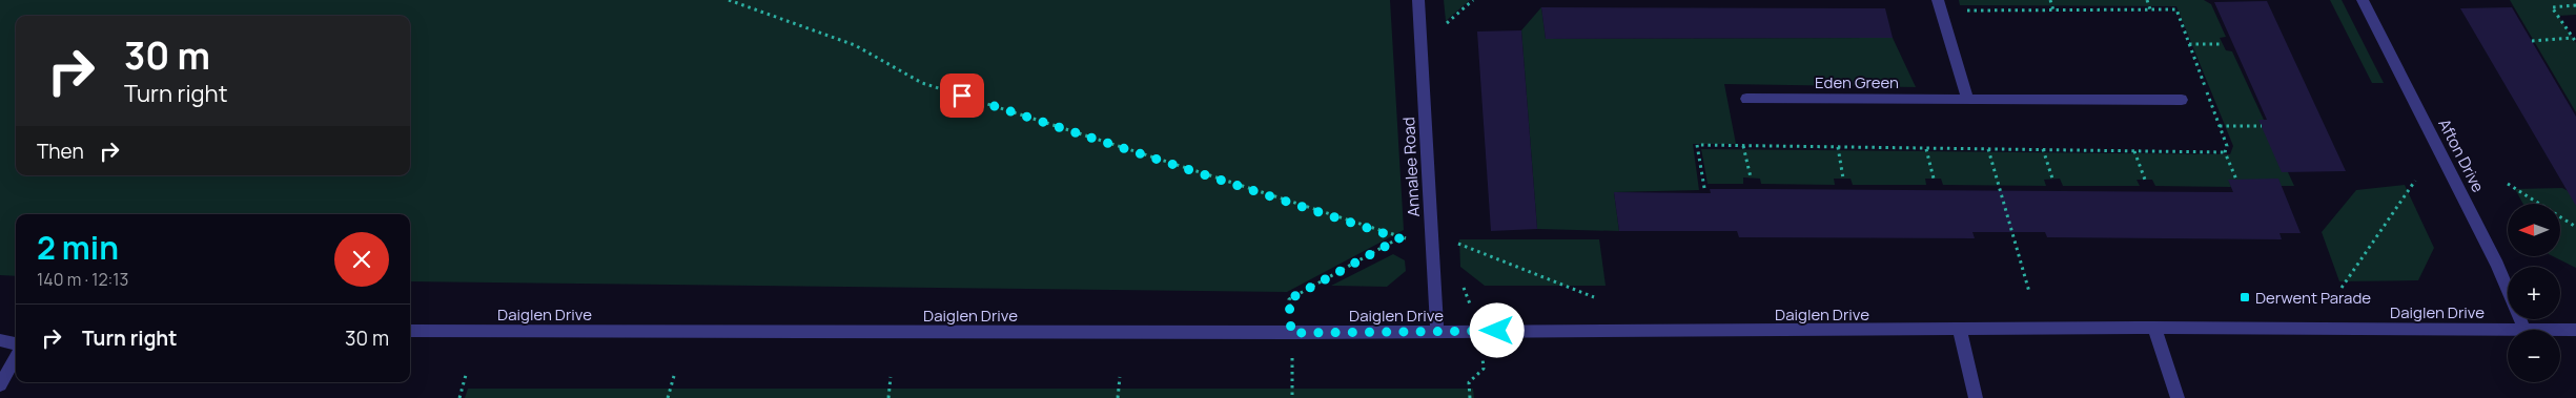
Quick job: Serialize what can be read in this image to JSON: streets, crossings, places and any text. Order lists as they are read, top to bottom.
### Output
{
  "streets": {
    "street": [
      "Eden Green",
      "Afton Drive",
      "Annalee Road",
      "Daiglen Drive"
    ]
  },
  "crossings": [
    ["Afton Drive", "Daiglen Drive"],
    ["Annalee Road", "Daiglen Drive"]
  ],
  "places": {
    "transit": ["Derwent Parade"]
  },
  "north": "left",
  "page": {
    "turn": ["30 m", "Turn right"],
    "then": "Then",
    "map_buttons": ["+", "−"],
    "heading": ["2 min", "140 m · 12:13"],
    "list": [
      {
        "name": "Turn right",
        "value": "30 m"
      }
    ]
  }
}
